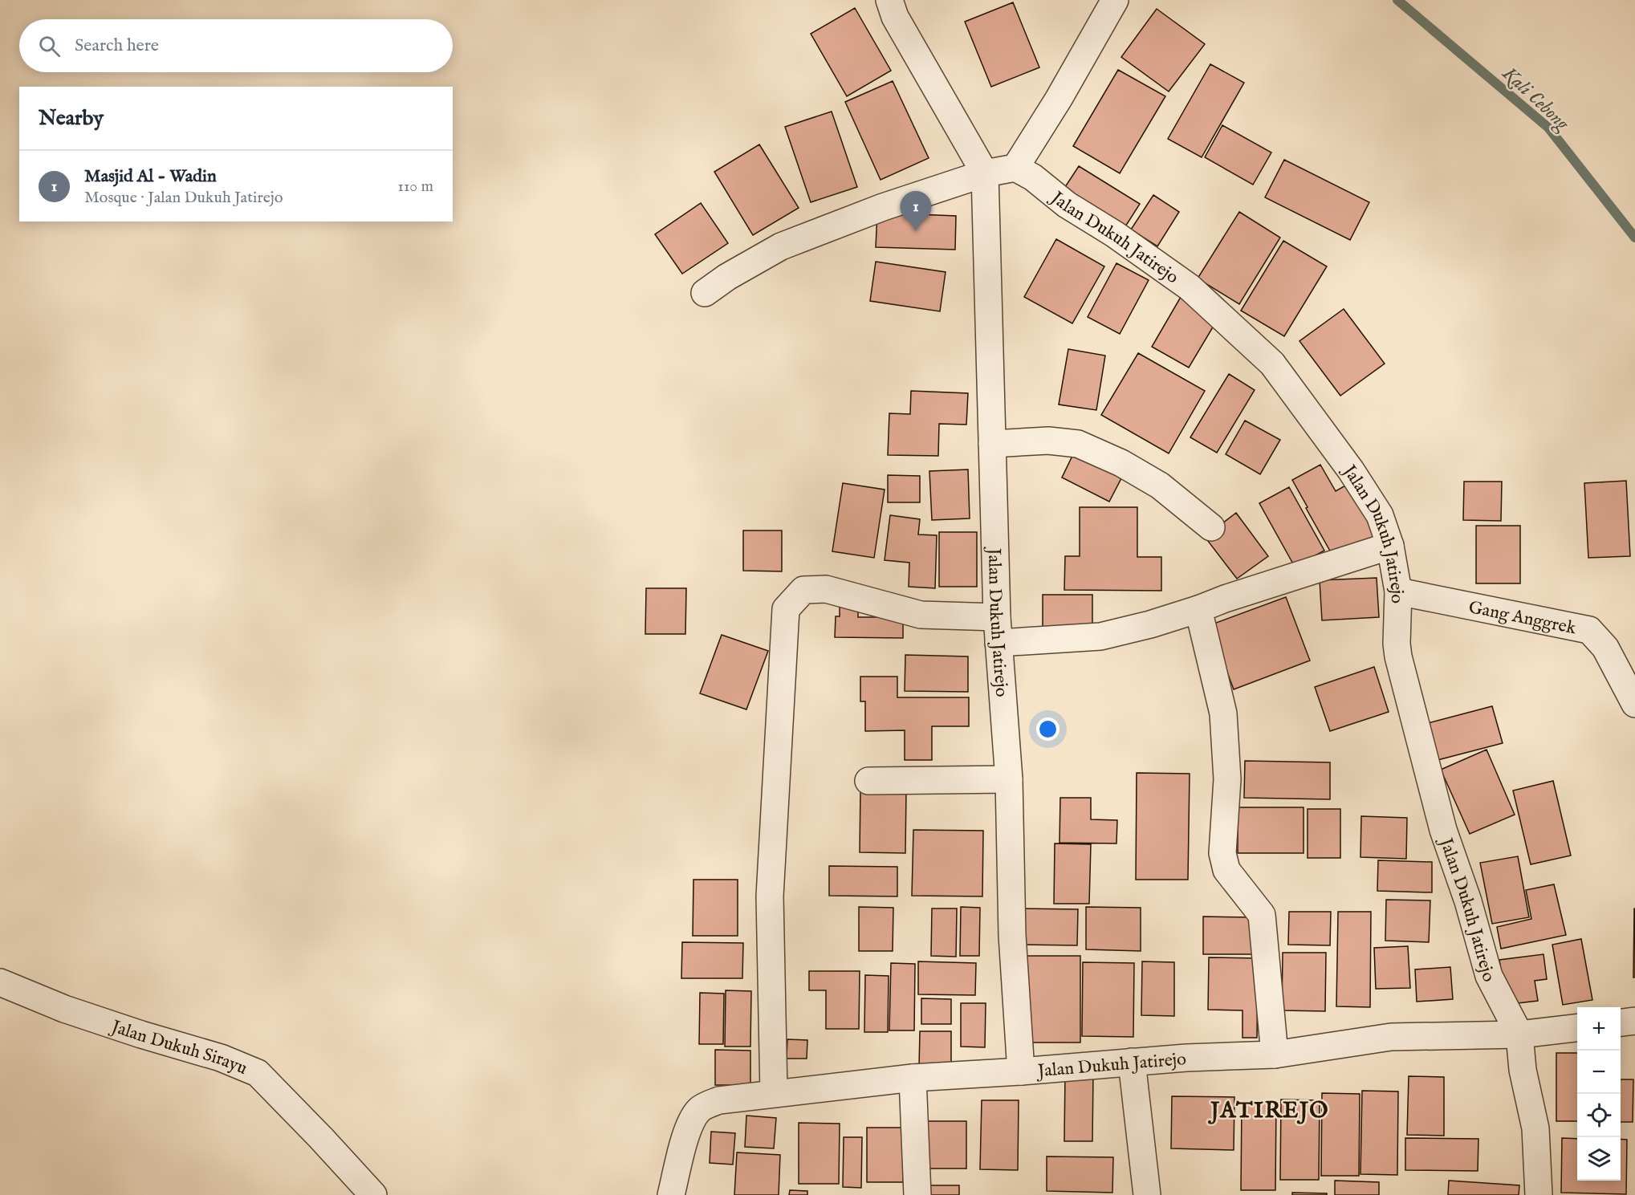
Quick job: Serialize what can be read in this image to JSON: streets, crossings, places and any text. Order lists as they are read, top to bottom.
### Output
{
  "streets": {
    "street": ["Jalan Dukuh Jatirejo", "Gang Anggrek", "Jalan Dukuh Sirayu"]
  },
  "crossings": [
    ["Jalan Dukuh Jatirejo", "Gang Anggrek"]
  ],
  "districts": ["JATIREJO"],
  "water": ["Kali Cebong"],
  "page": {
    "search": "Search here",
    "heading": "Nearby",
    "list": [
      {
        "mark": "1",
        "name": "Masjid Al - Wadin",
        "note": "Mosque · Jalan Dukuh Jatirejo",
        "value": "110 m"
      }
    ],
    "pins": "1",
    "map_buttons": ["+", "−"]
  }
}
